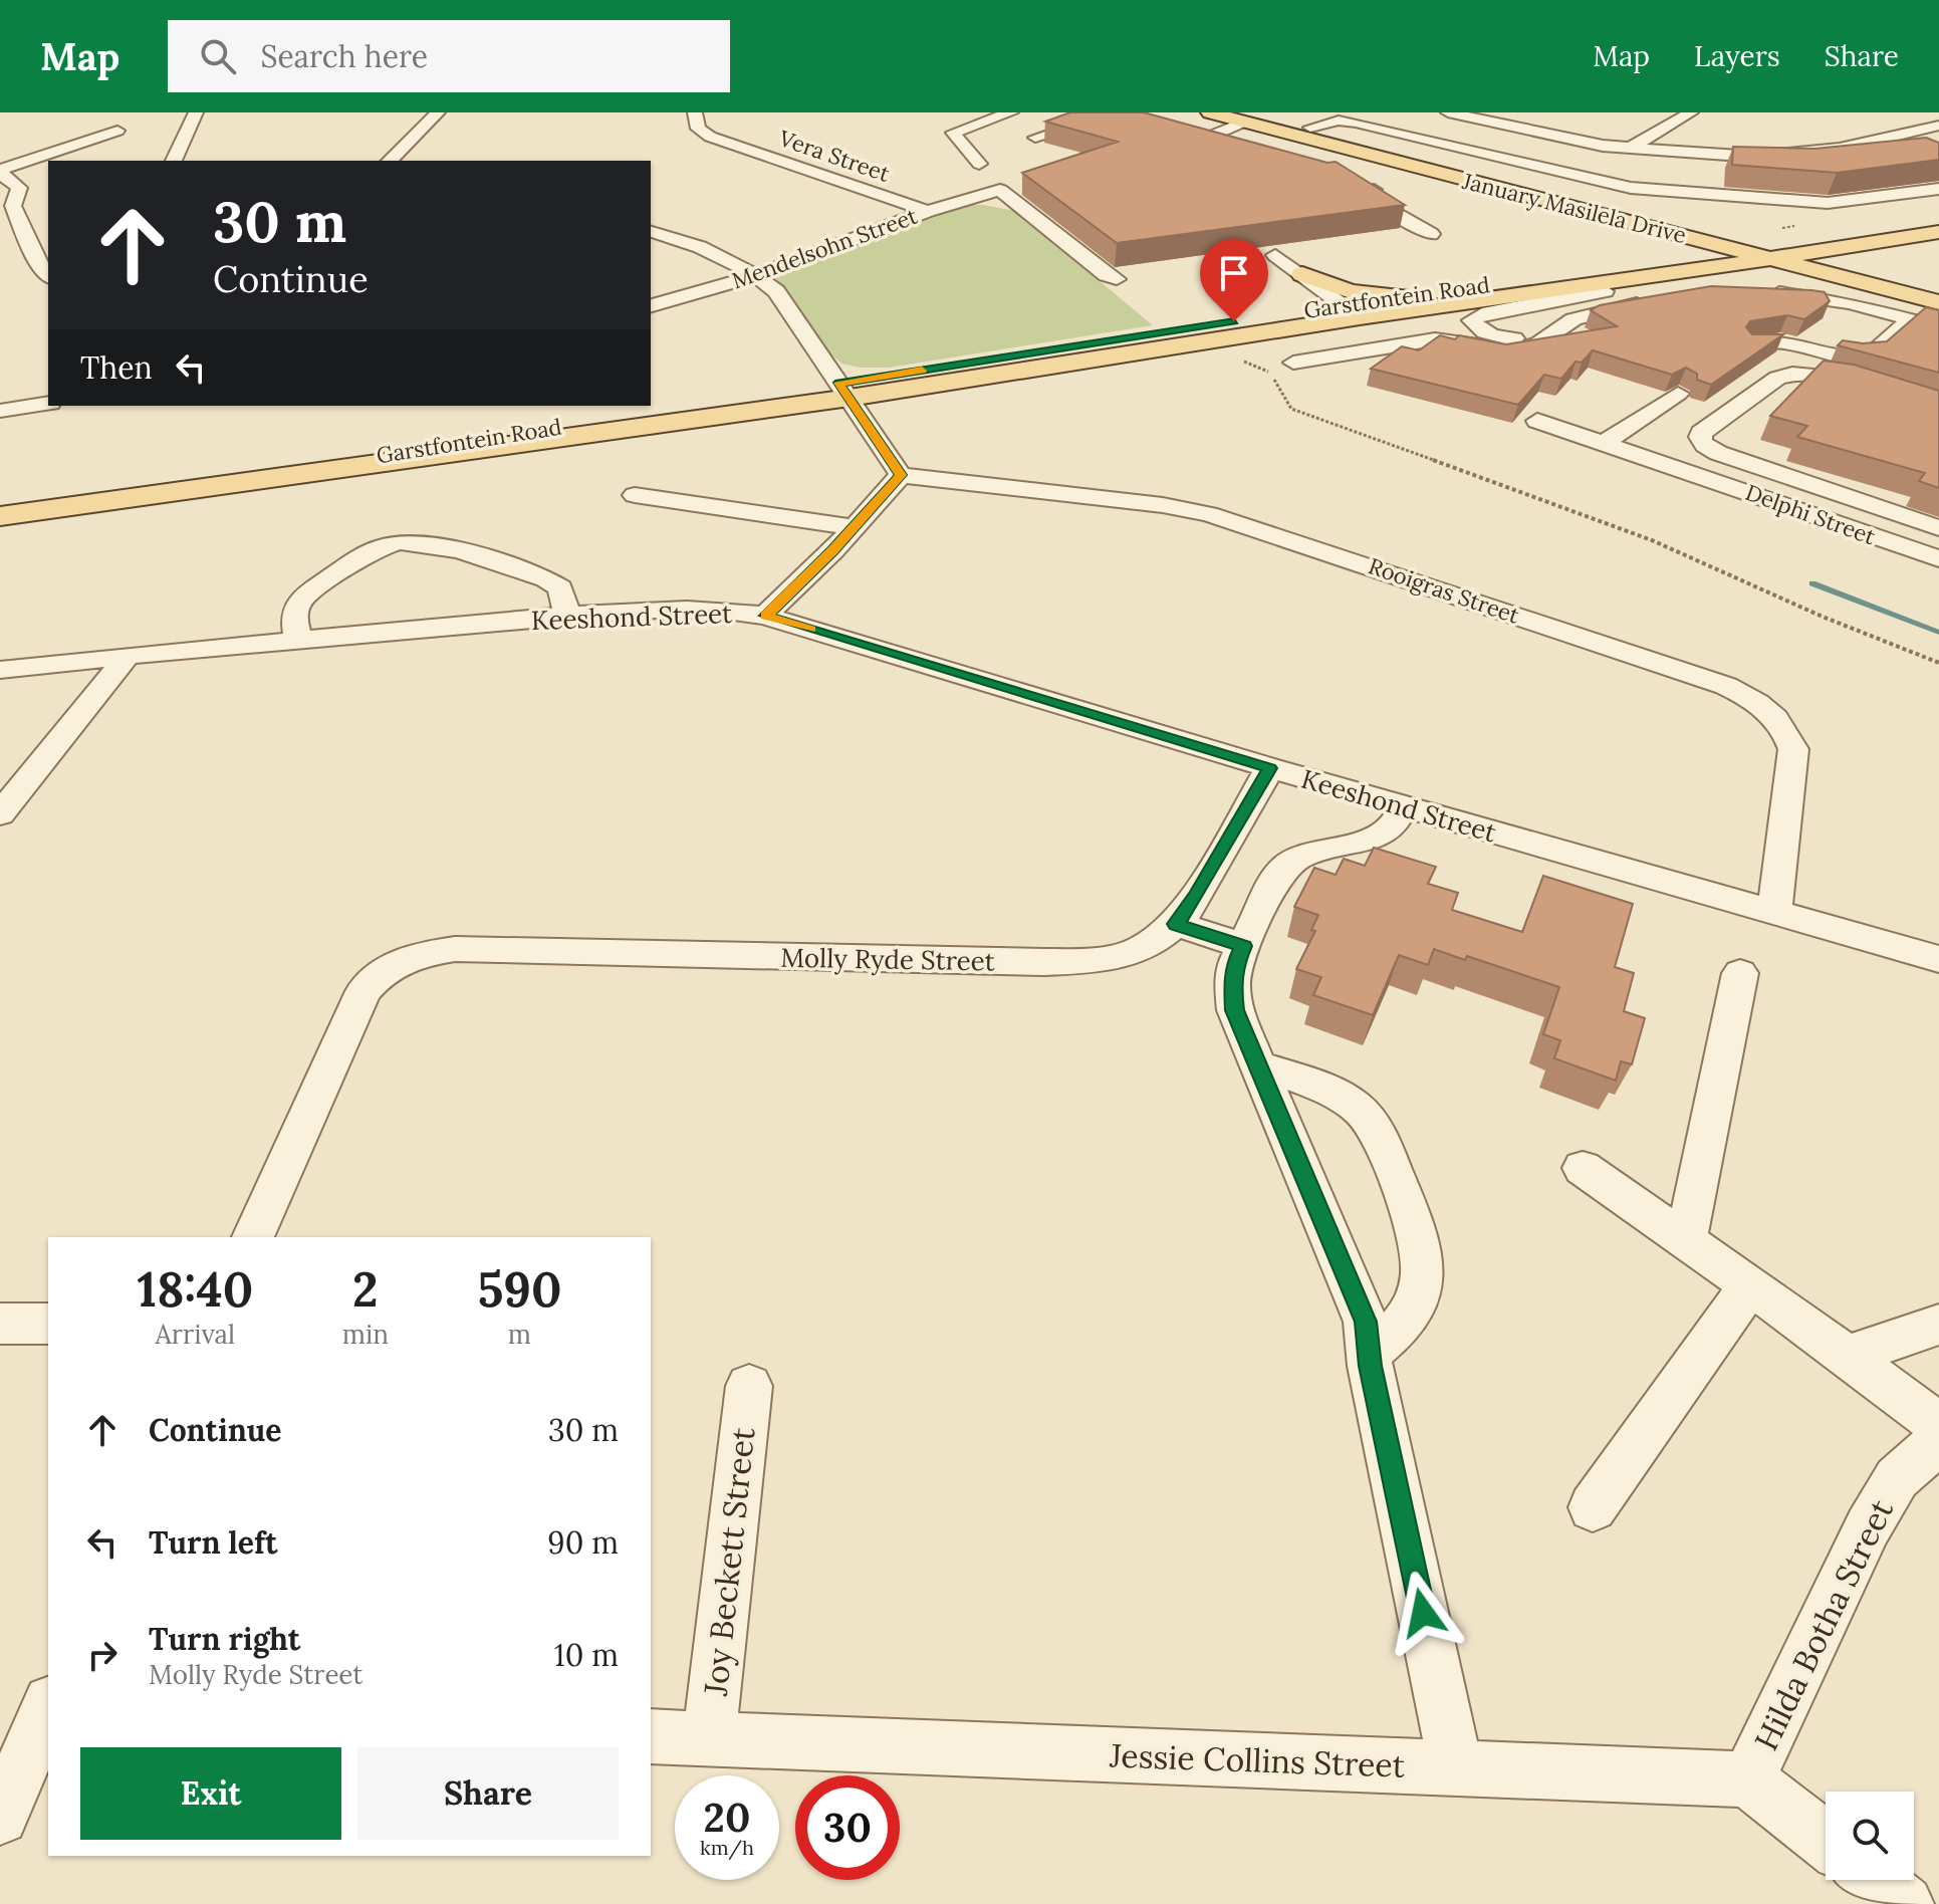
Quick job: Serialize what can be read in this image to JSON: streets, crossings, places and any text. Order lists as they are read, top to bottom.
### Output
{
  "streets": {
    "main road": ["January Masilela Drive", "Garstfontein Road"],
    "street": [
      "Vera Street",
      "Mendelsohn Street",
      "Delphi Street",
      "Rooigras Street",
      "Keeshond Street",
      "Molly Ryde Street",
      "Joy Beckett Street",
      "Hilda Botha Street",
      "Jessie Collins Street"
    ]
  },
  "crossings": [
    ["Vera Street", "Mendelsohn Street"],
    ["January Masilela Drive", "Garstfontein Road"],
    ["Rooigras Street", "Keeshond Street"],
    ["Keeshond Street", "Molly Ryde Street"],
    ["Joy Beckett Street", "Jessie Collins Street"],
    ["Hilda Botha Street", "Jessie Collins Street"]
  ],
  "page": {
    "header": "Map",
    "search": "Search here",
    "nav": ["Map", "Layers", "Share"],
    "turn": ["30 m", "Continue"],
    "then": "Then",
    "eta": [
      "18:40",
      "Arrival",
      "2",
      "min",
      "590",
      "m"
    ],
    "list": [
      {
        "name": "Continue",
        "value": "30 m"
      },
      {
        "name": "Turn left",
        "value": "90 m"
      },
      {
        "name": "Turn right",
        "note": "Molly Ryde Street",
        "value": "10 m"
      }
    ],
    "buttons": ["Exit", "Share"],
    "speed": "20 km/h",
    "limit": "30"
  }
}
